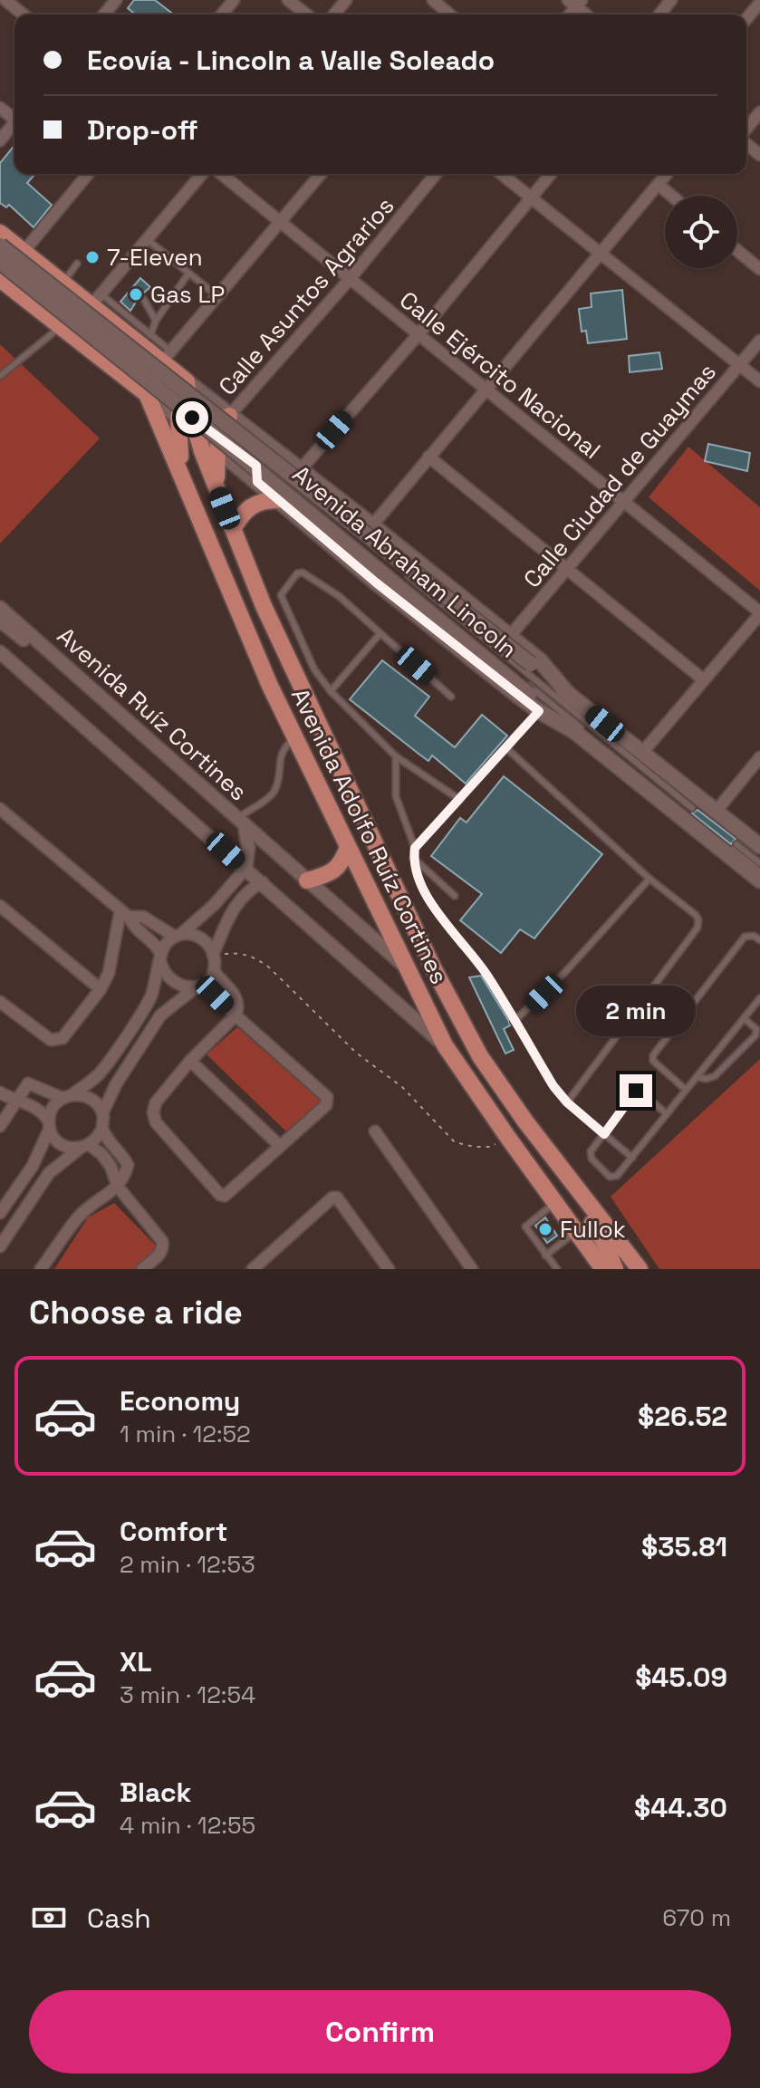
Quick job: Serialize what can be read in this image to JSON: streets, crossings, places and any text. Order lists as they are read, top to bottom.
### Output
{
  "streets": {
    "main road": ["Avenida Abraham Lincoln", "Avenida Adolfo Ruíz Cortines"],
    "street": [
      "Calle Asuntos Agrarios",
      "Calle Ejército Nacional",
      "Calle Ciudad de Guaymas",
      "Avenida Ruíz Cortines"
    ]
  },
  "crossings": [
    ["Calle Asuntos Agrarios", "Calle Ejército Nacional"],
    ["Calle Asuntos Agrarios", "Avenida Abraham Lincoln"],
    ["Calle Ejército Nacional", "Calle Ciudad de Guaymas"],
    ["Calle Ciudad de Guaymas", "Avenida Abraham Lincoln"],
    ["Avenida Abraham Lincoln", "Avenida Adolfo Ruíz Cortines"],
    ["Avenida Ruíz Cortines", "Avenida Adolfo Ruíz Cortines"]
  ],
  "places": ["7-Eleven", "Gas LP", "Fullok"],
  "page": {
    "banner": ["Ecovía - Lincoln a Valle Soleado", "Drop-off"],
    "bubble": "2 min",
    "heading": "Choose a ride",
    "list": [
      {
        "name": "Economy",
        "note": "1 min · 12:52",
        "value": "$26.52"
      },
      {
        "name": "Comfort",
        "note": "2 min · 12:53",
        "value": "$35.81"
      },
      {
        "name": "XL",
        "note": "3 min · 12:54",
        "value": "$45.09"
      },
      {
        "name": "Black",
        "note": "4 min · 12:55",
        "value": "$44.30"
      }
    ],
    "pay": ["Cash", "670 m"],
    "buttons": "Confirm"
  }
}
